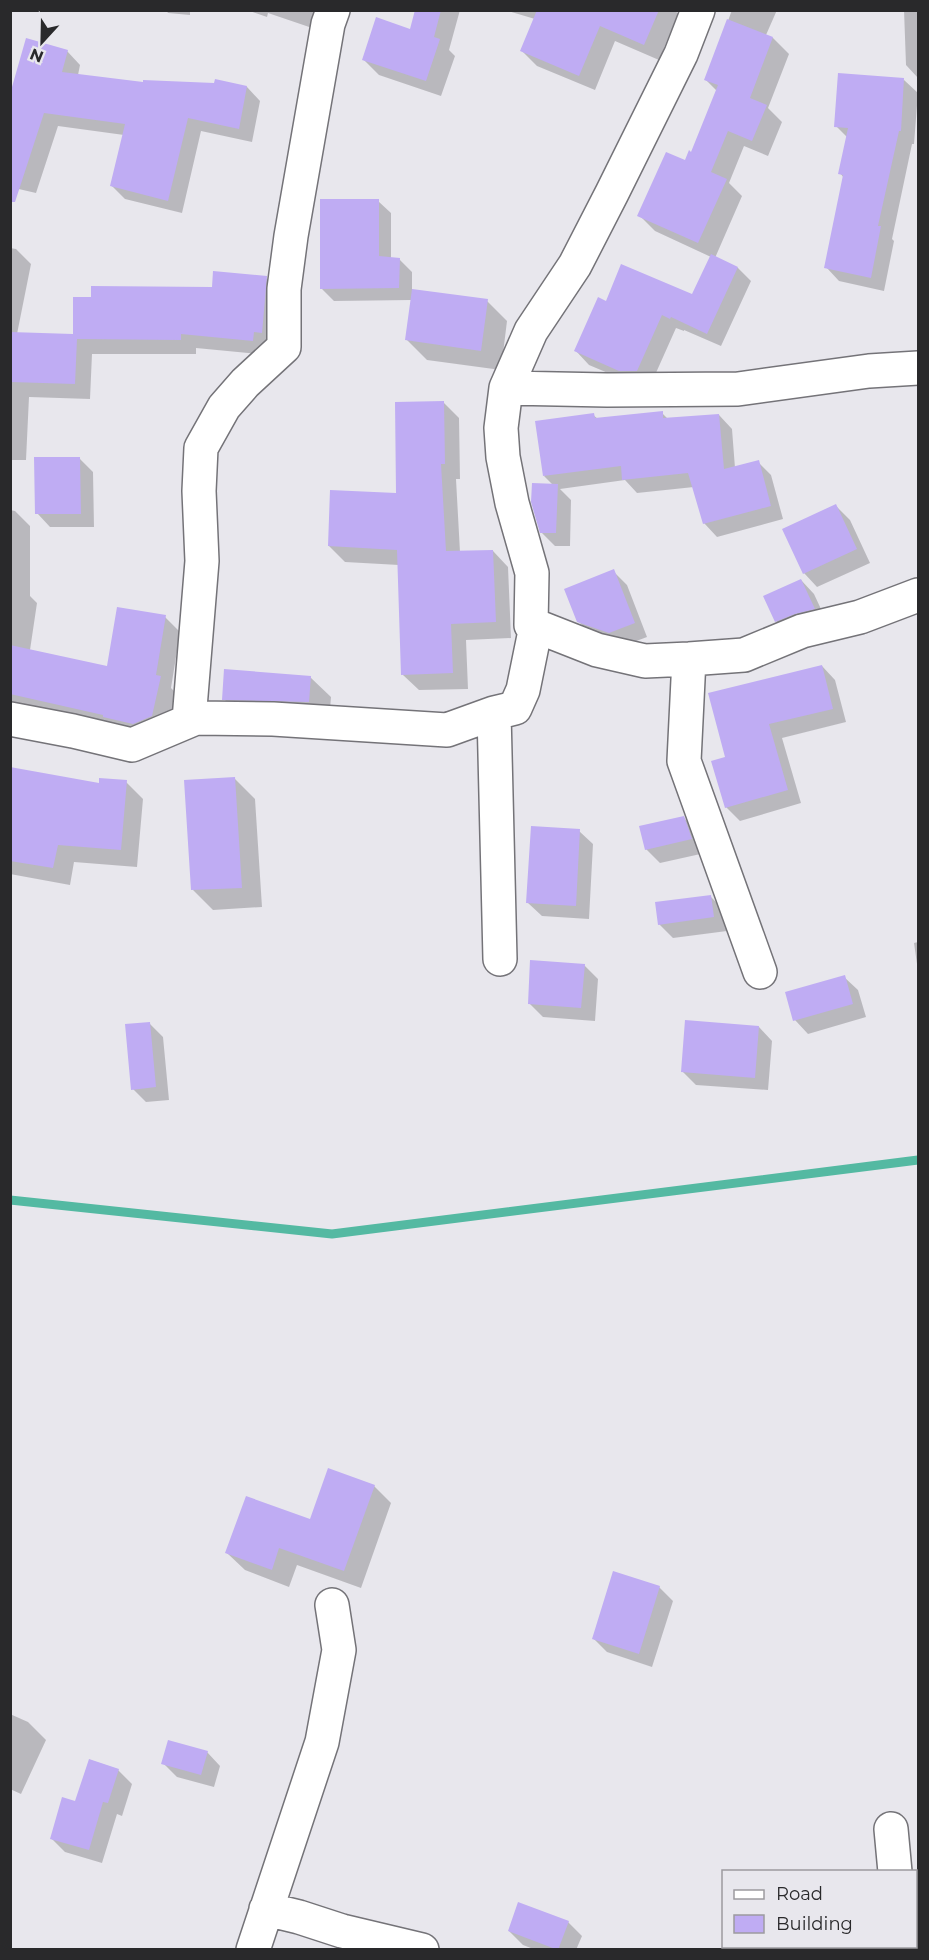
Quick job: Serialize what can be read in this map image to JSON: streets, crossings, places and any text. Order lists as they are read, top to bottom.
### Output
{
  "legend": ["Road", "Building"],
  "north": "bottom"
}
